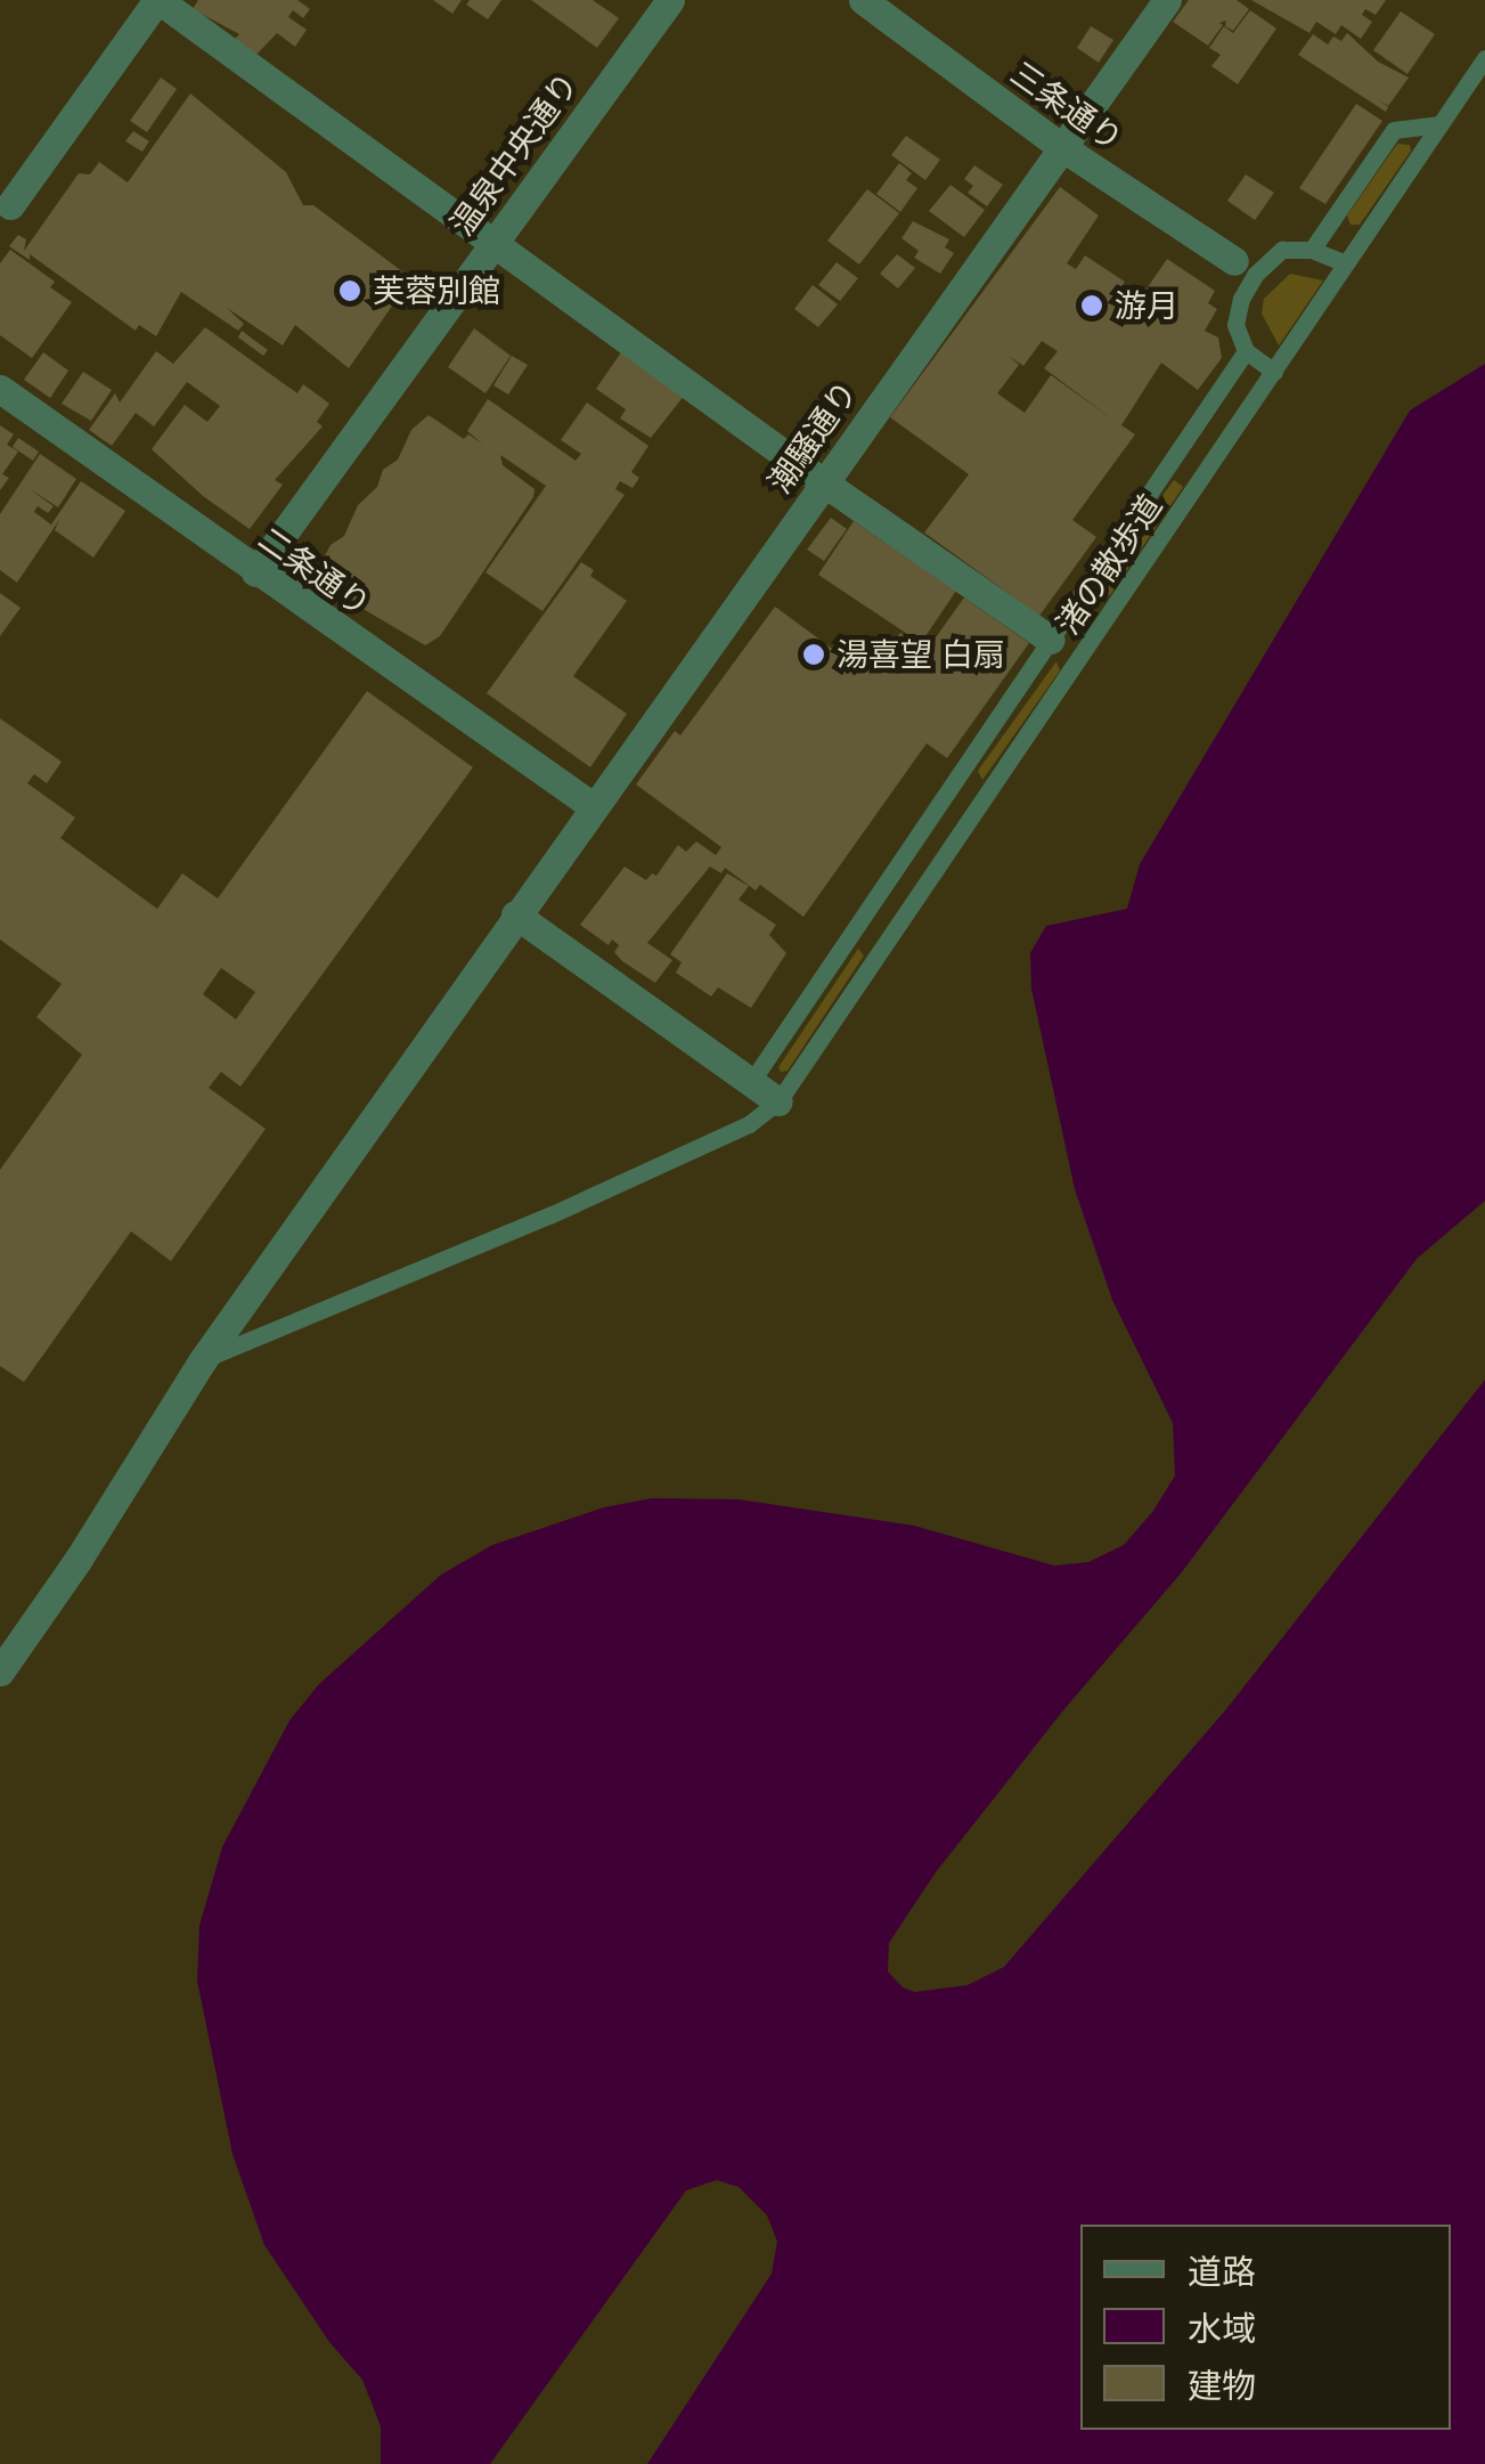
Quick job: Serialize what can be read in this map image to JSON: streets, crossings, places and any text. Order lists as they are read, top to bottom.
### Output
{
  "streets": {
    "street": [
      "三条通り",
      "温泉中央通り",
      "潮騒通り",
      "二条通り"
    ],
    "lane": ["渚の散歩道"]
  },
  "crossings": [
    ["三条通り", "潮騒通り"],
    ["温泉中央通り", "二条通り"],
    ["潮騒通り", "二条通り"]
  ],
  "places": ["芙蓉別館", "游月", "湯喜望 白扇"],
  "legend": ["道路", "水域", "建物"]
}
